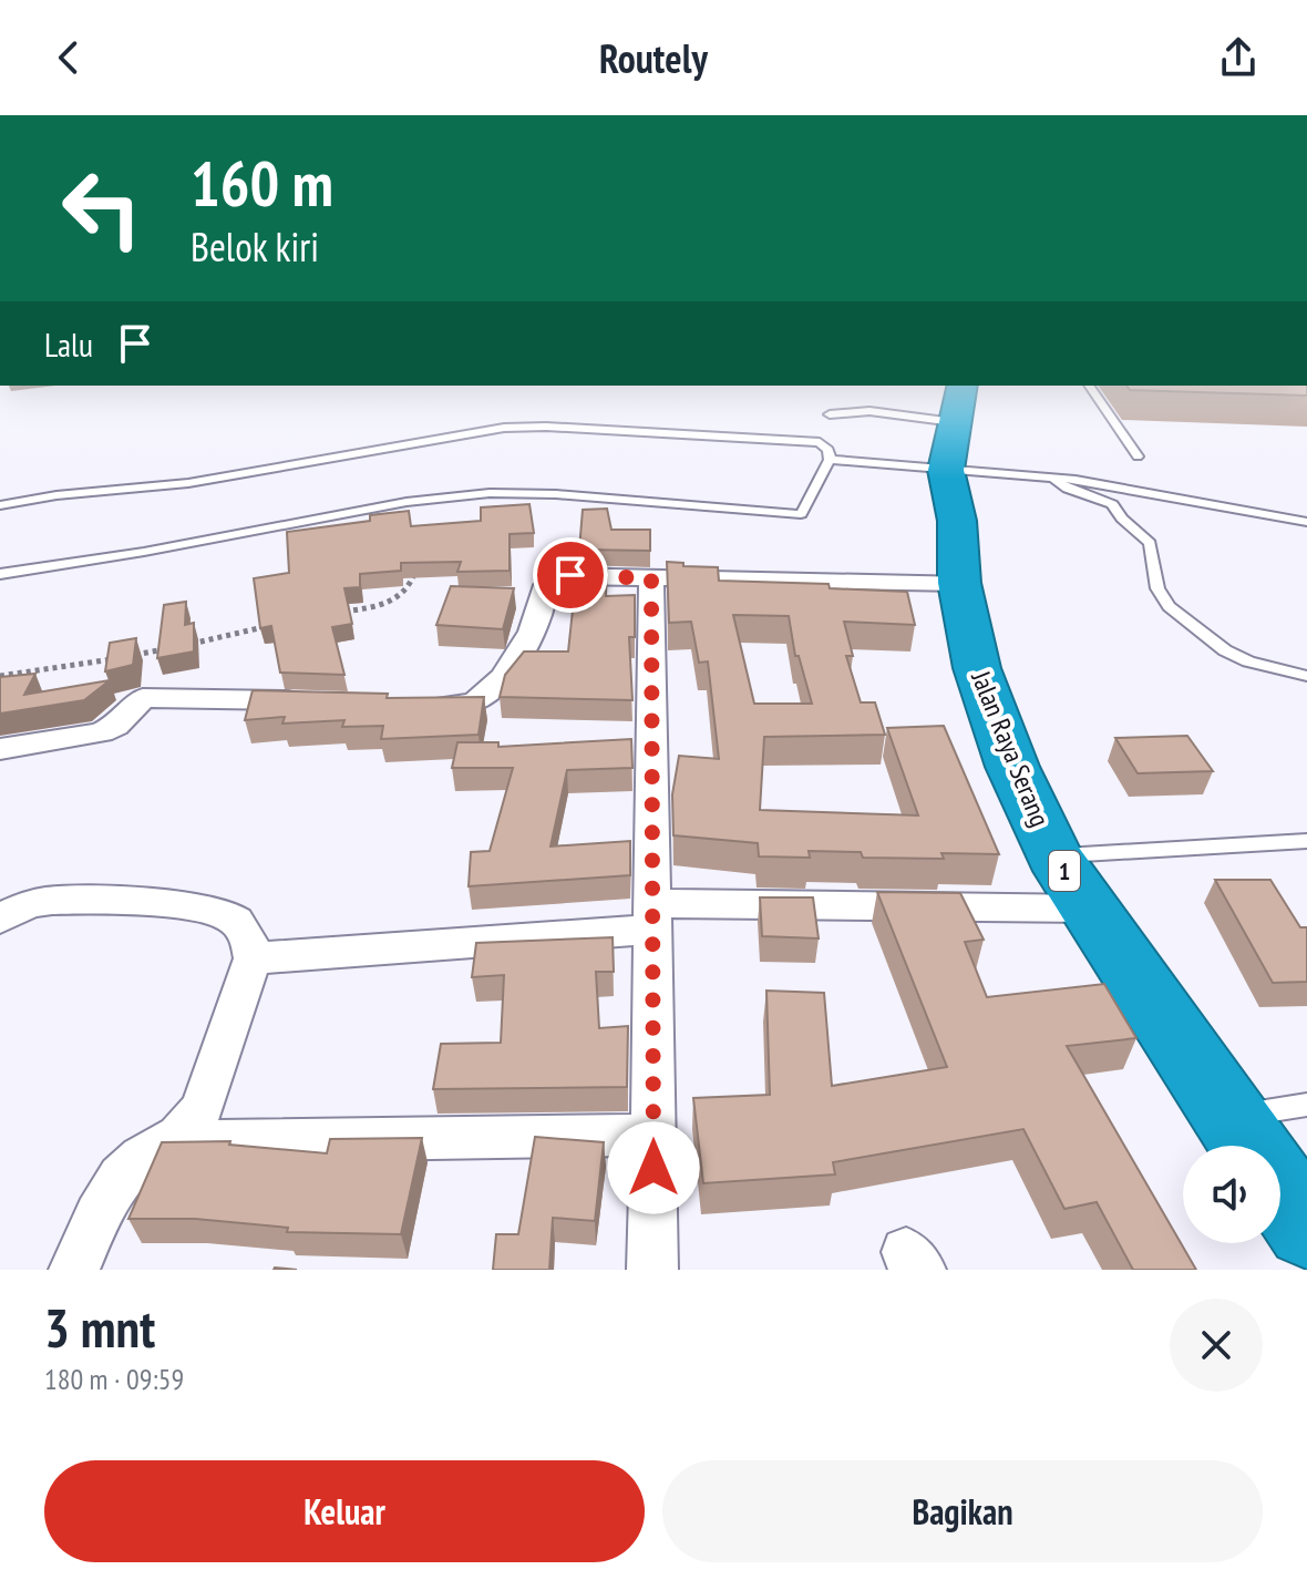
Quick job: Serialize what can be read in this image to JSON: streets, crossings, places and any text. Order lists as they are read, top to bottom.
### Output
{
  "streets": {
    "highway": ["Jalan Raya Serang", "1"]
  },
  "page": {
    "header": "Routely",
    "turn": ["160 m", "Belok kiri"],
    "then": "Lalu",
    "heading": ["3 mnt", "180 m · 09:59"],
    "buttons": ["Keluar", "Bagikan"]
  }
}
